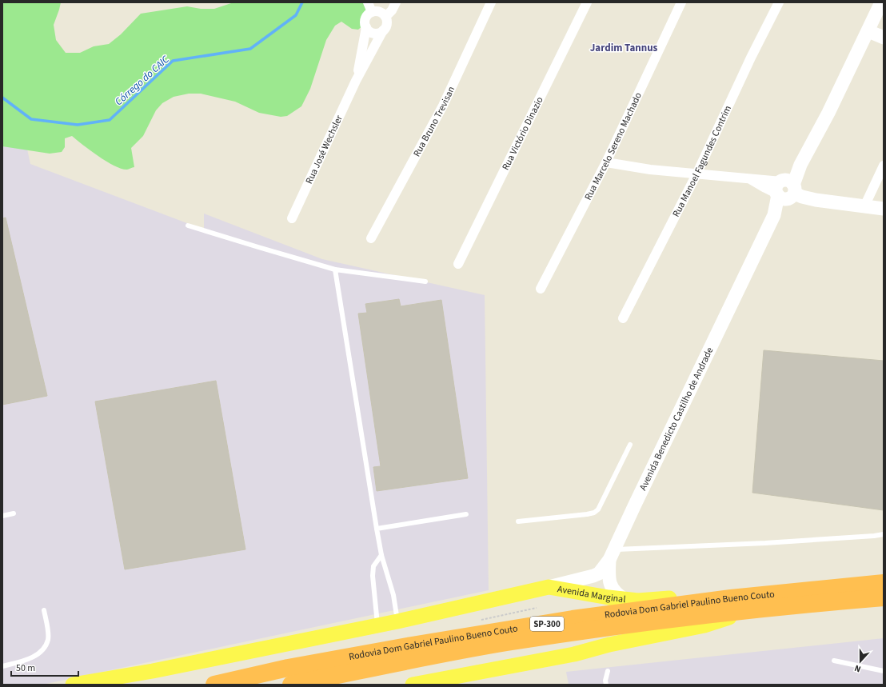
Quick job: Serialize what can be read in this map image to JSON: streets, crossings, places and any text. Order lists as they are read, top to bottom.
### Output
{
  "streets": {
    "highway": ["Rodovia Dom Gabriel Paulino Bueno Couto", "SP-300"],
    "main road": ["Avenida Benedicto Castilho de Andrade", "Avenida Marginal"],
    "street": [
      "Rua Bruno Trevisan",
      "Rua Victório Dinazio",
      "Rua Marcelo Sereno Machado",
      "Rua José Wechsler",
      "Rua Manoel Fagundes Contrim"
    ]
  },
  "crossings": [
    ["Avenida Benedicto Castilho de Andrade", "Avenida Marginal"],
    ["Avenida Marginal", "Rodovia Dom Gabriel Paulino Bueno Couto"]
  ],
  "districts": ["Jardim Tannus"],
  "water": ["Córrego do CAIC"],
  "scale_bar": "50 m",
  "north": "bottom"
}
